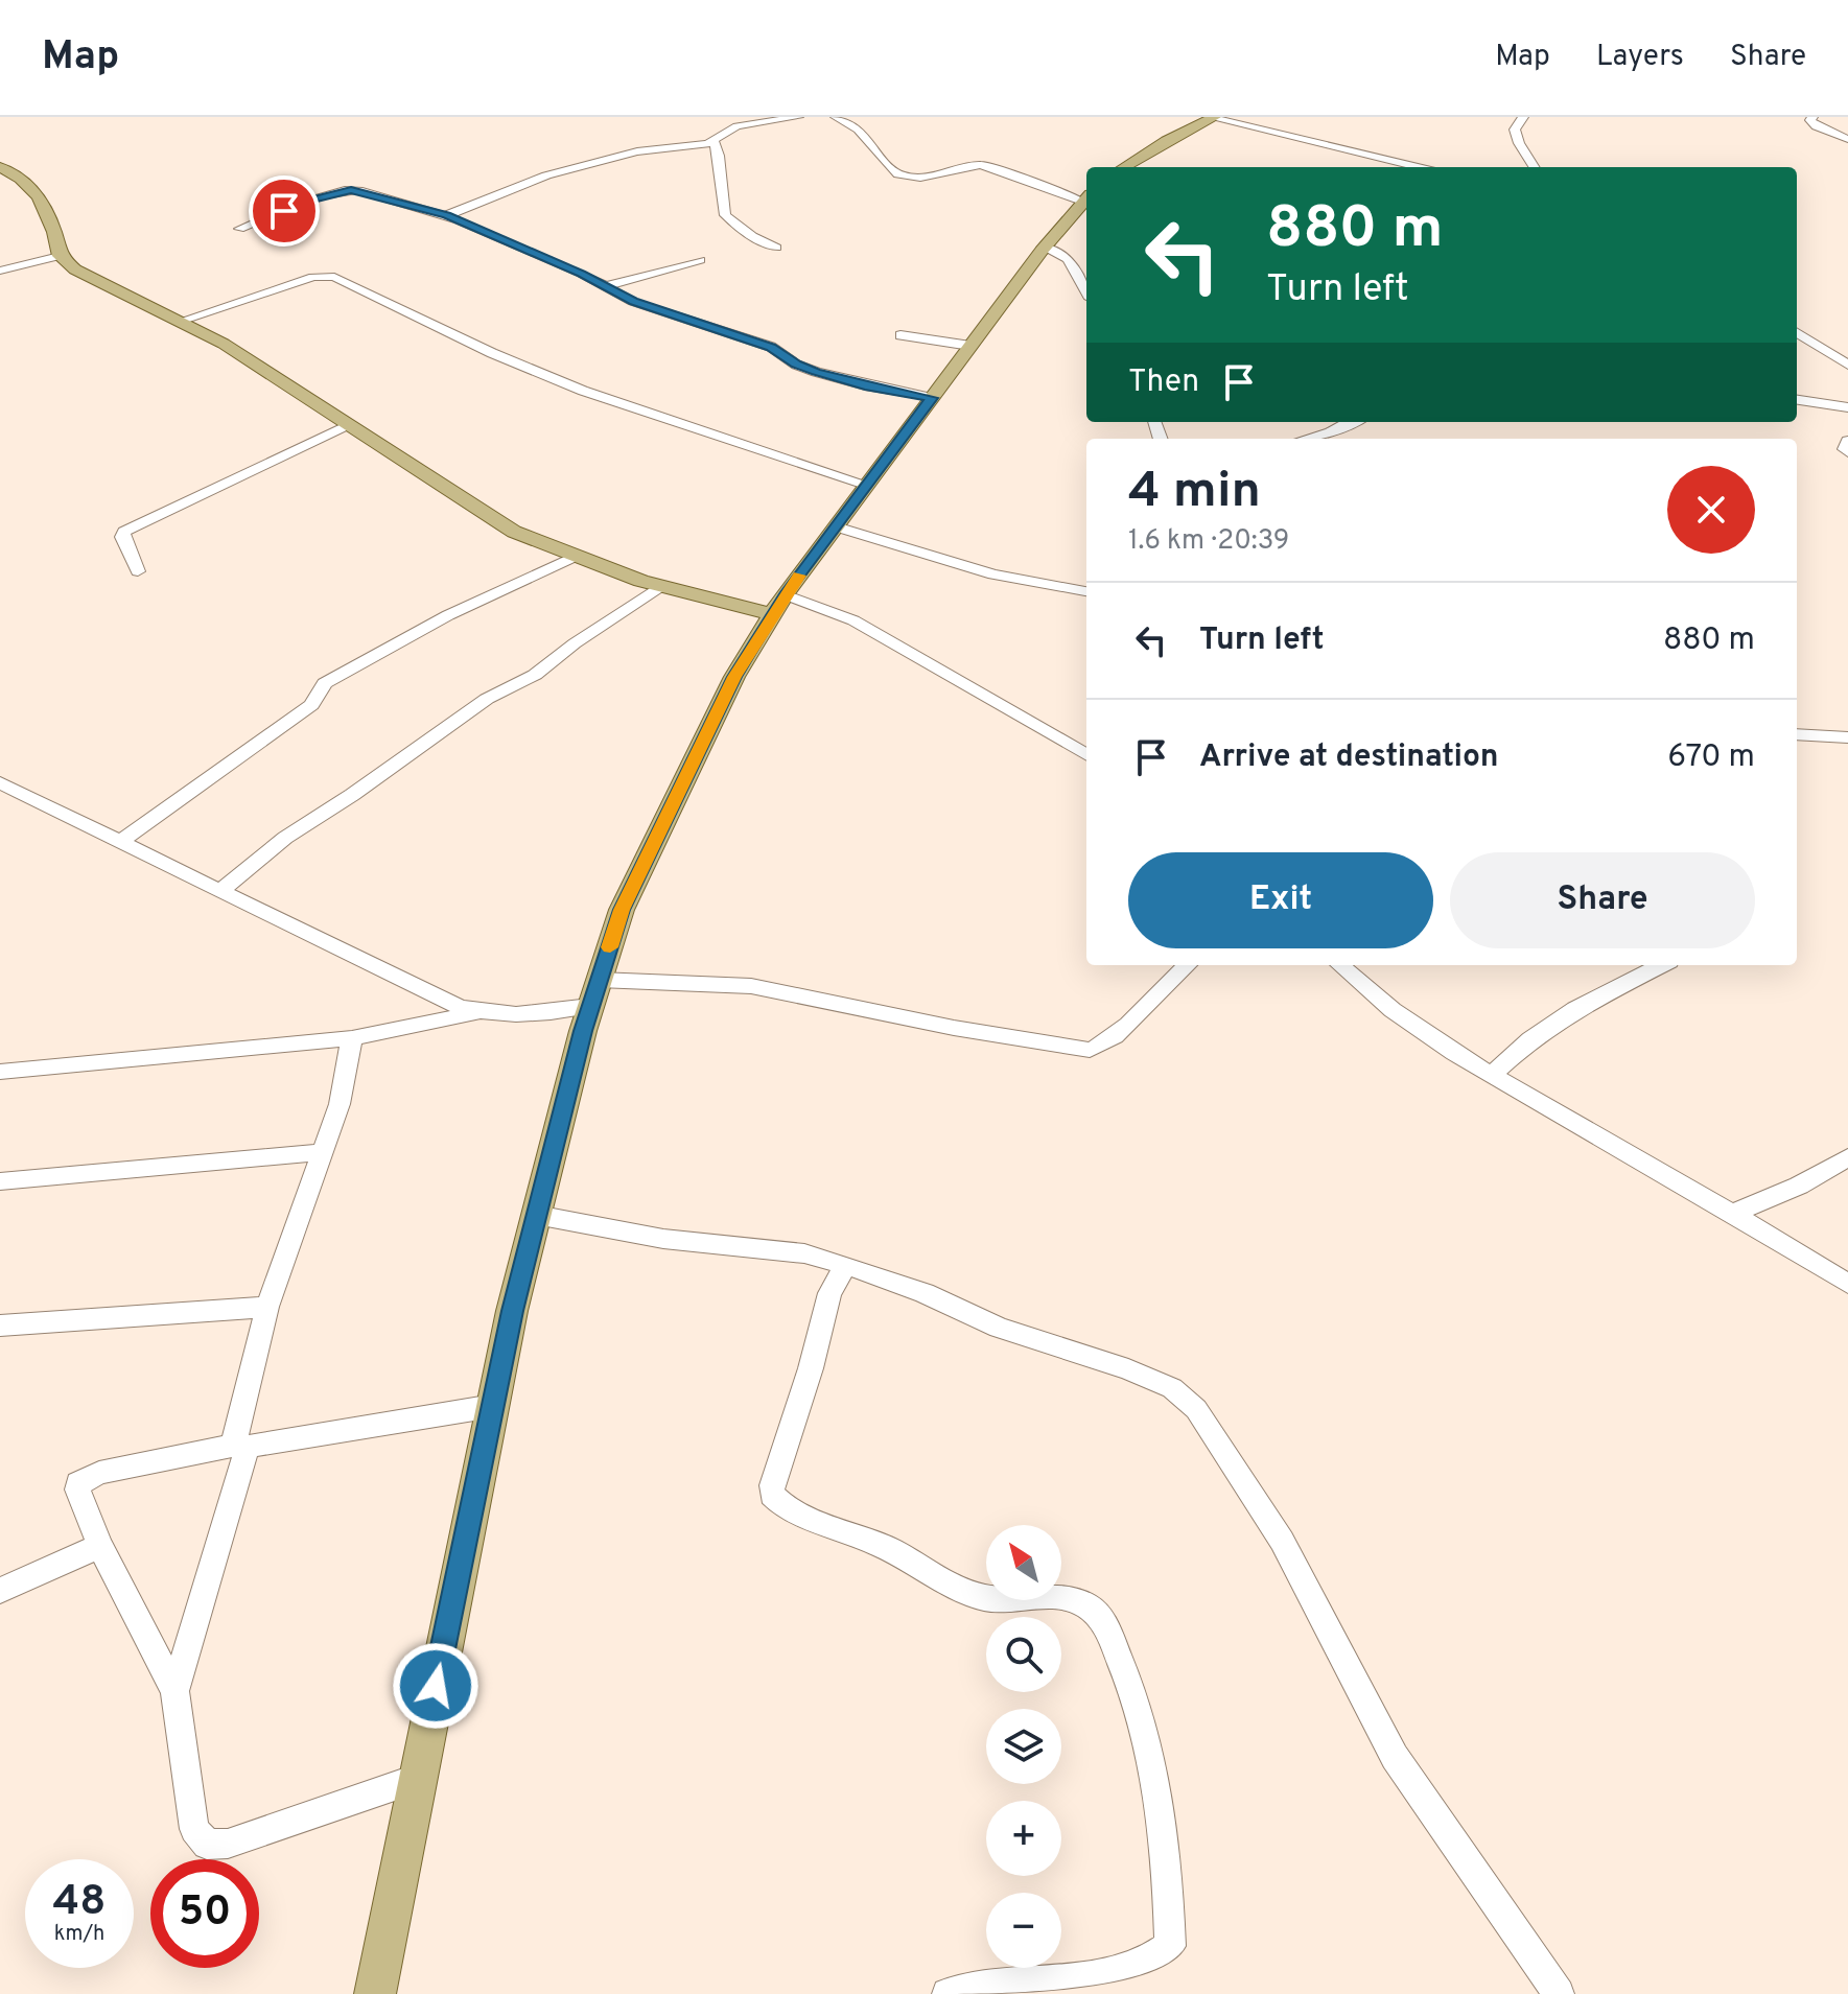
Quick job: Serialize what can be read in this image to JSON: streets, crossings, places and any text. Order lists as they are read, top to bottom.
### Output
{
  "north": "top left",
  "page": {
    "header": "Map",
    "nav": ["Map", "Layers", "Share"],
    "turn": ["880 m", "Turn left"],
    "then": "Then",
    "heading": ["4 min", "1.6 km · 20:39"],
    "list": [
      {
        "name": "Turn left",
        "value": "880 m"
      },
      {
        "name": "Arrive at destination",
        "value": "670 m"
      }
    ],
    "buttons": ["Exit", "Share"],
    "map_buttons": ["+", "−"],
    "speed": "48 km/h",
    "limit": "50"
  }
}
